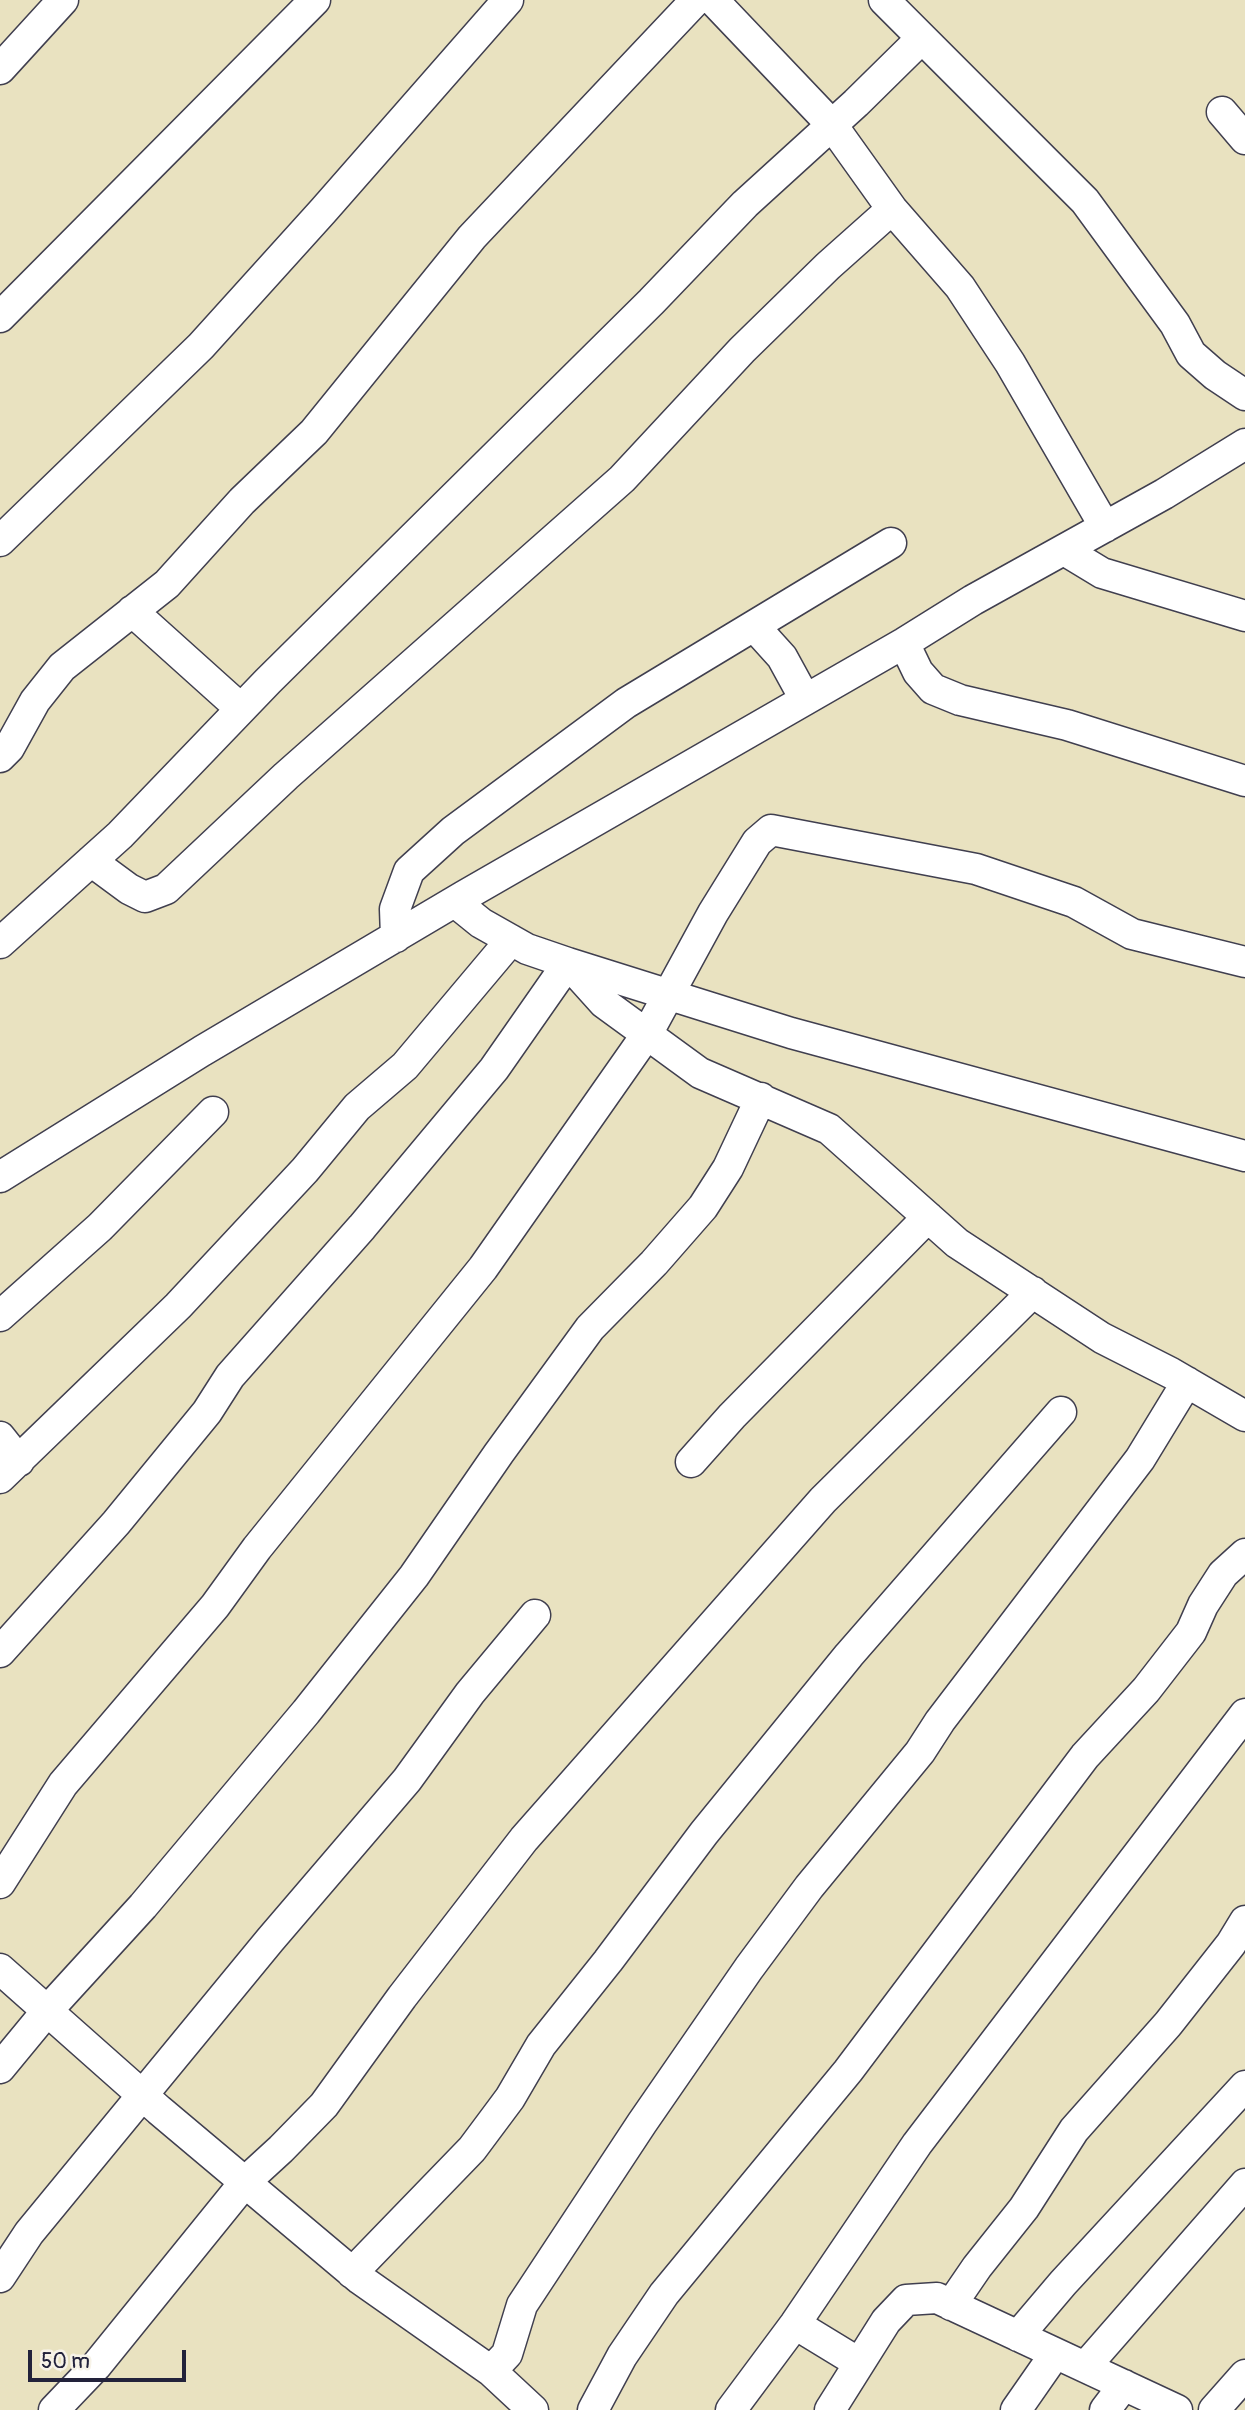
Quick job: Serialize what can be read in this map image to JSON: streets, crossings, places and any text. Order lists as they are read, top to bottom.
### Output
{
  "scale_bar": "50 m"
}
